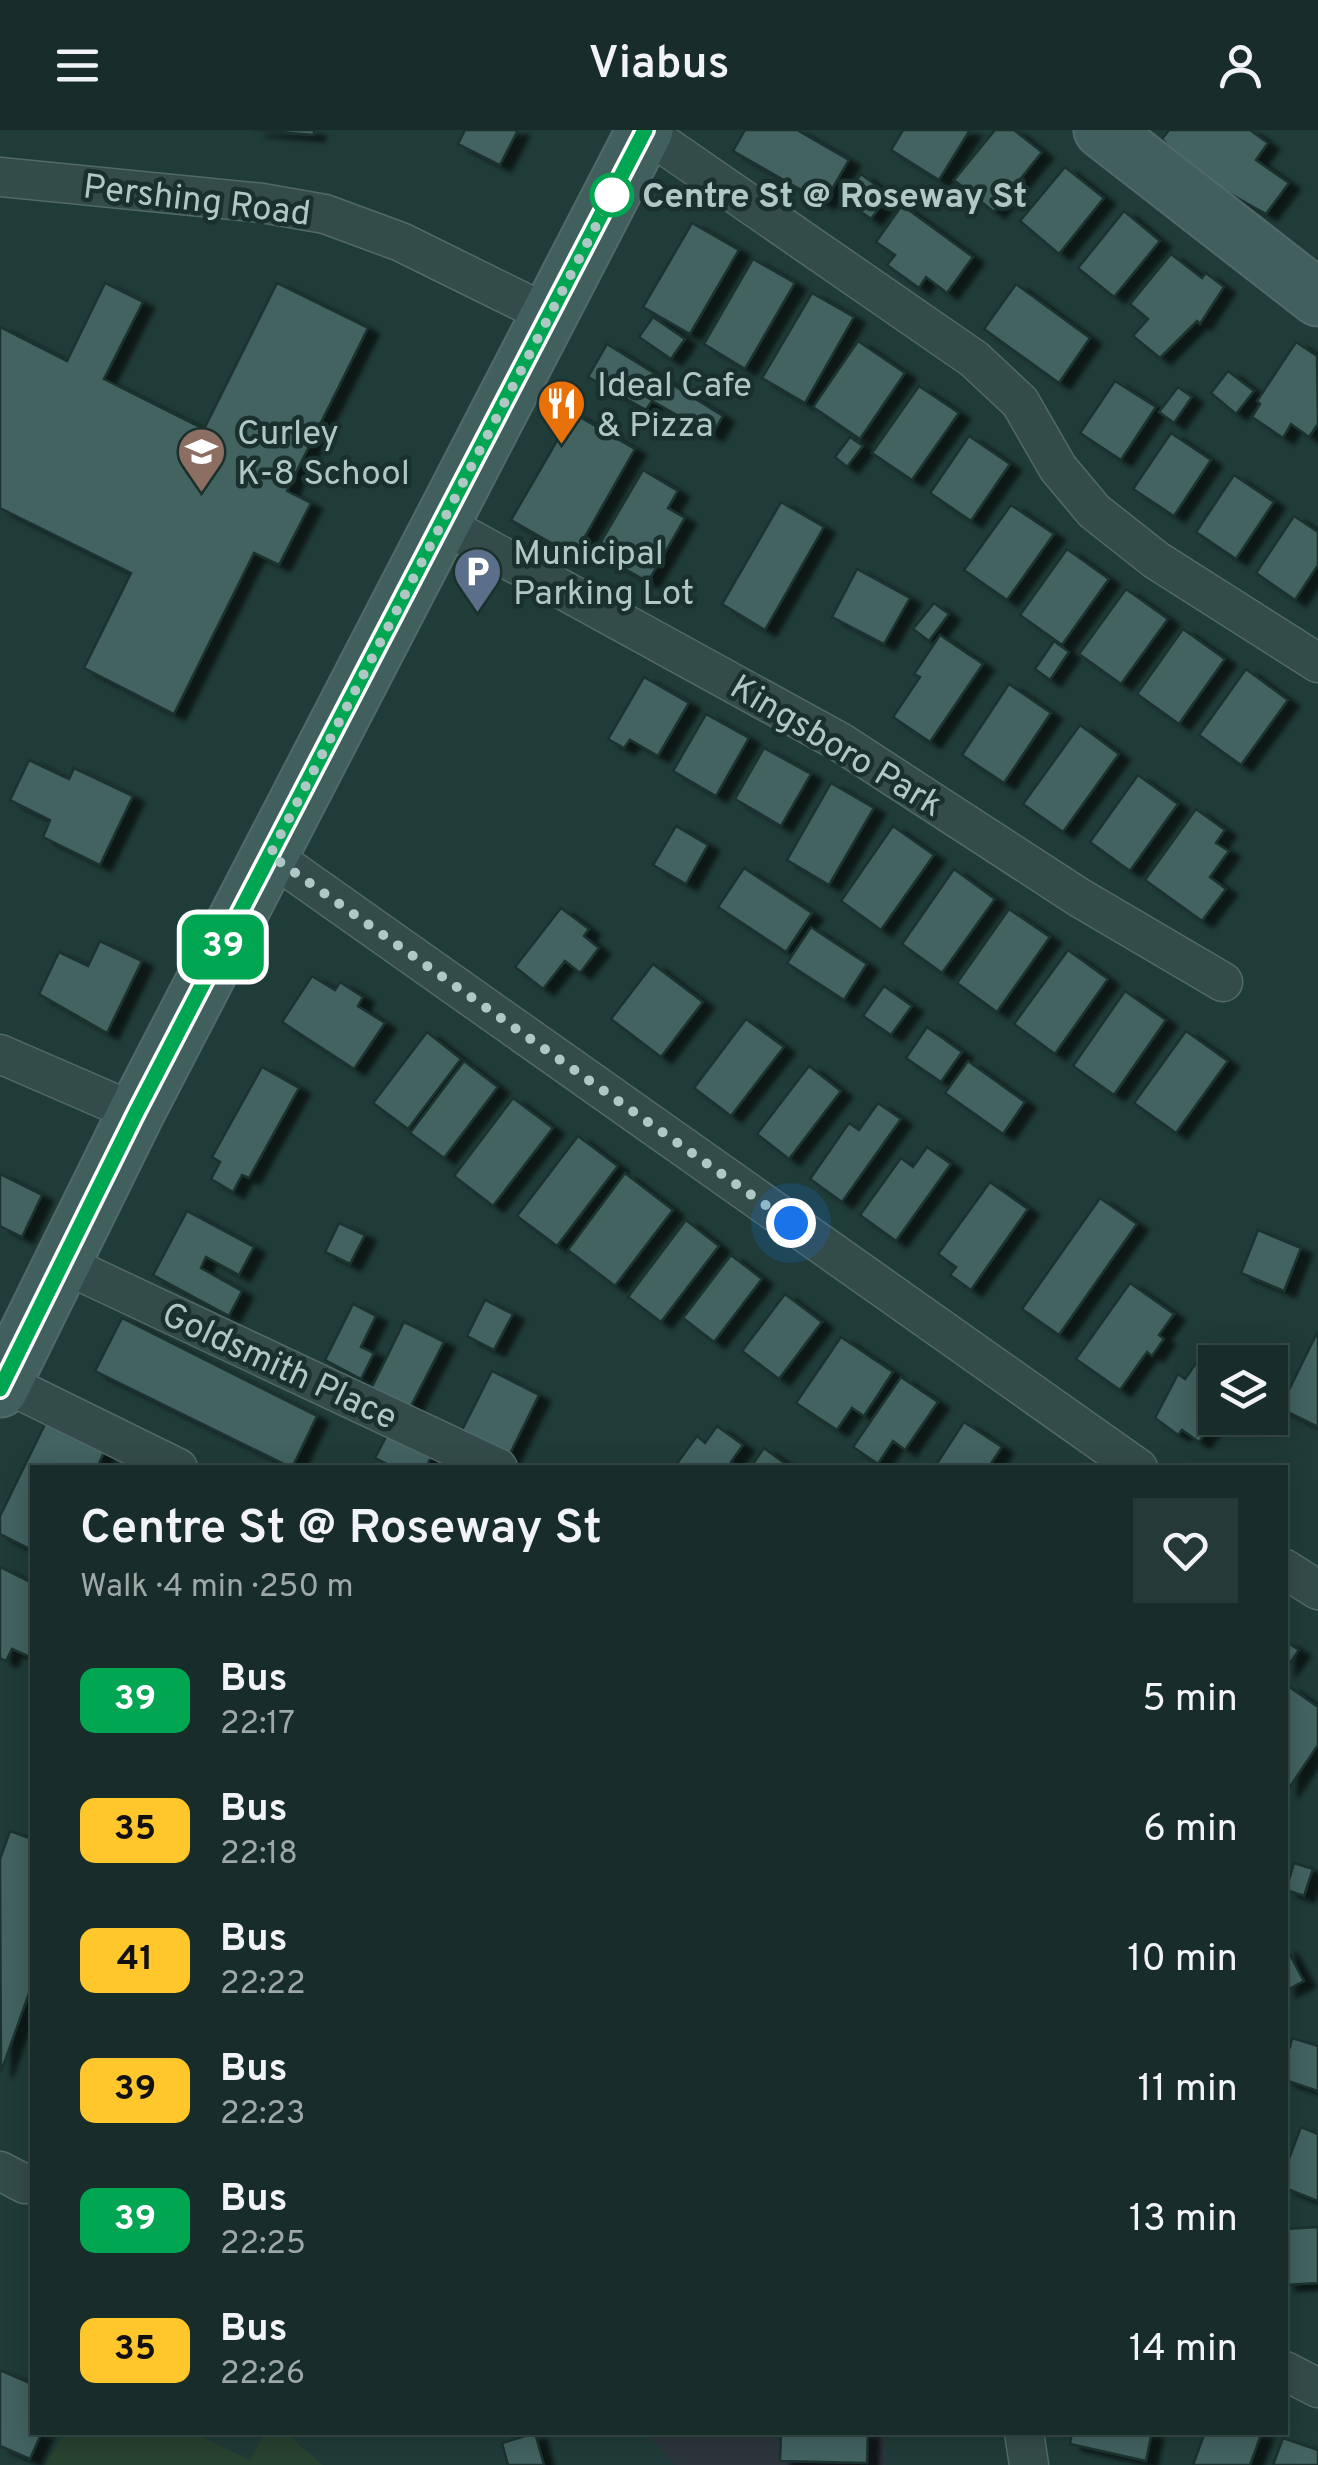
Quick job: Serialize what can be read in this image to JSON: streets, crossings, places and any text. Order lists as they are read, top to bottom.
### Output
{
  "streets": {
    "street": ["Pershing Road", "Kingsboro Park", "Goldsmith Place"]
  },
  "places": {
    "other": ["Centre St @ Roseway St"],
    "restaurant": ["Ideal Cafe & Pizza"],
    "school or university": ["Curley K-8 School"],
    "parking": ["Municipal Parking Lot"]
  },
  "lines": ["bus line 39"],
  "page": {
    "header": "Viabus",
    "on_map": "39",
    "heading": ["Centre St @ Roseway St", "Walk · 4 min · 250 m"],
    "list": [
      {
        "mark": "39",
        "name": "Bus",
        "note": "22:17",
        "value": "5 min"
      },
      {
        "mark": "35",
        "name": "Bus",
        "note": "22:18",
        "value": "6 min"
      },
      {
        "mark": "41",
        "name": "Bus",
        "note": "22:22",
        "value": "10 min"
      },
      {
        "mark": "39",
        "name": "Bus",
        "note": "22:23",
        "value": "11 min"
      },
      {
        "mark": "39",
        "name": "Bus",
        "note": "22:25",
        "value": "13 min"
      },
      {
        "mark": "35",
        "name": "Bus",
        "note": "22:26",
        "value": "14 min"
      }
    ]
  }
}
